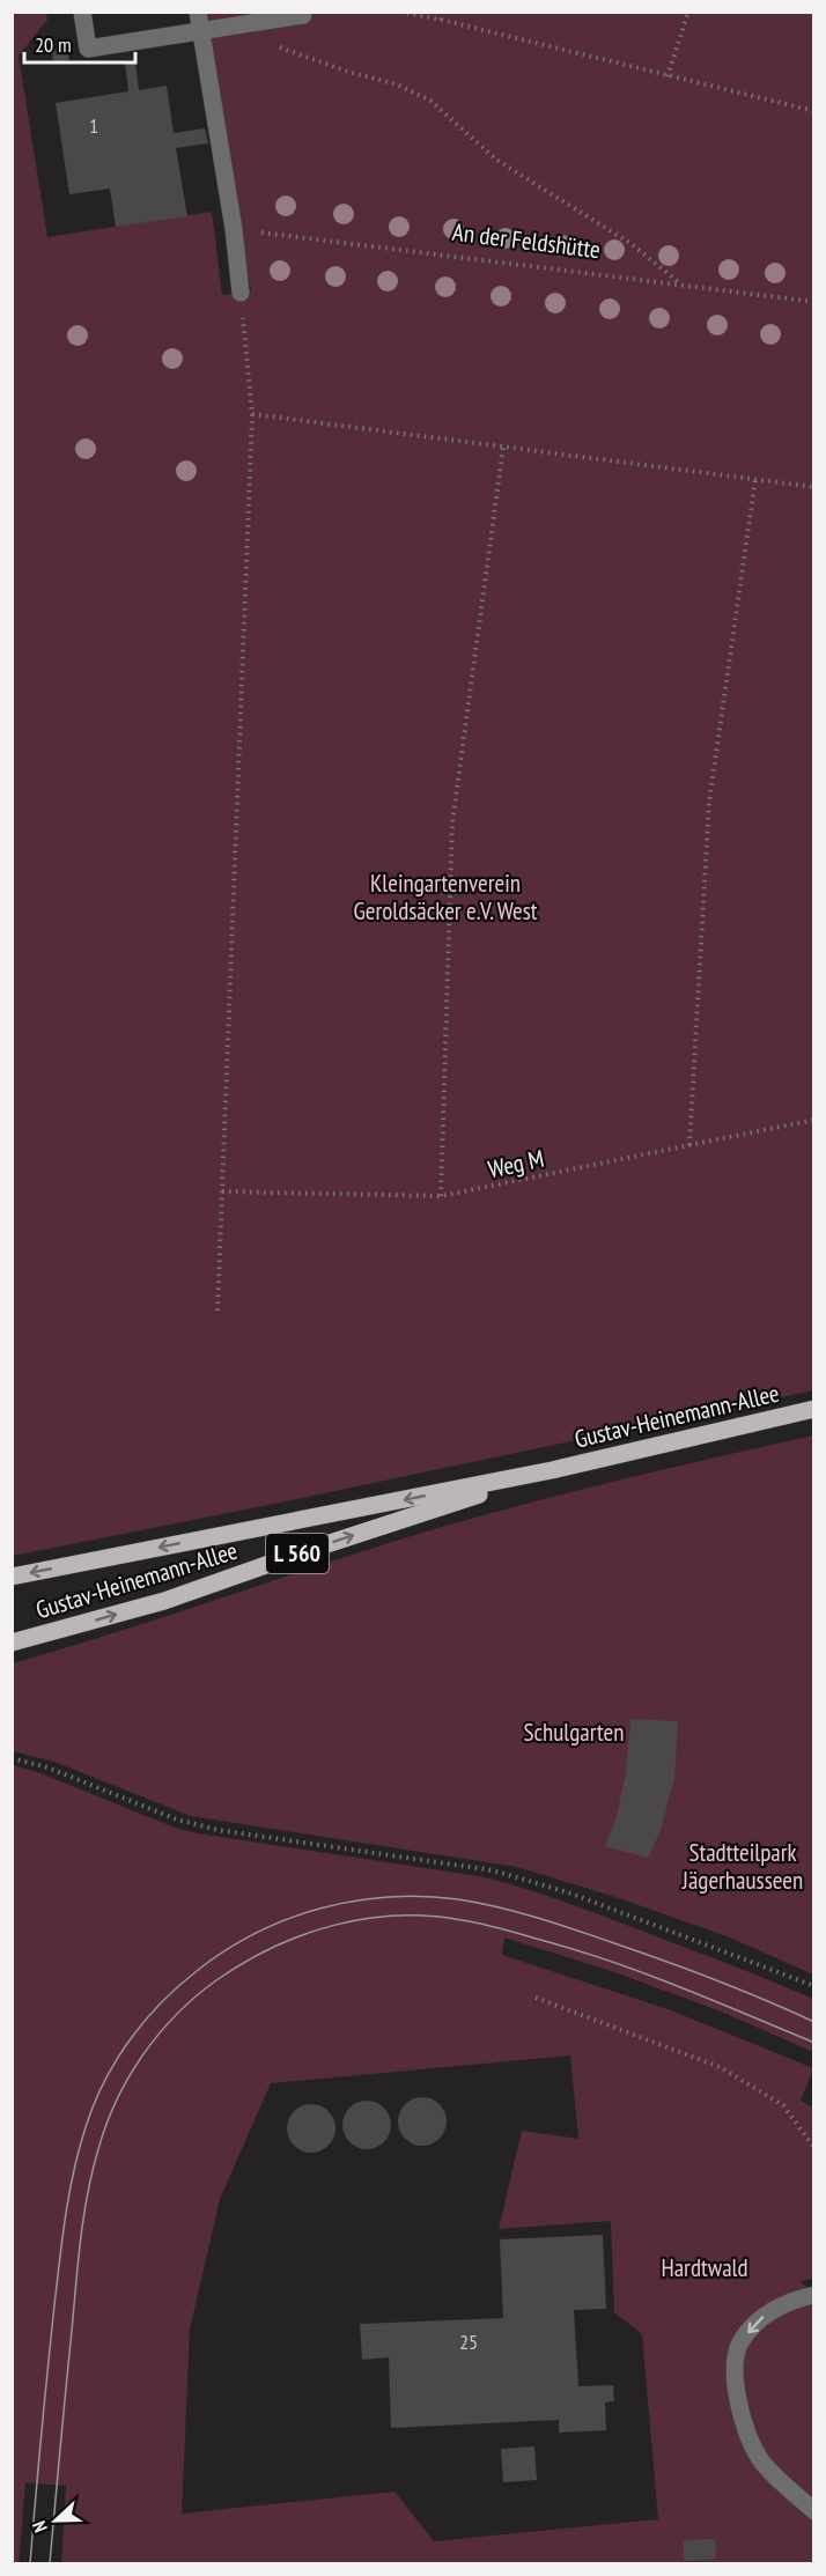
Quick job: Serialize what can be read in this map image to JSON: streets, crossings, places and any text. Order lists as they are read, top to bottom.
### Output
{
  "streets": {
    "main road": ["Gustav-Heinemann-Allee", "L 560"],
    "path": ["An der Feldshütte", "Weg M"]
  },
  "parks": [
    "Kleingartenverein Geroldsäcker e.V. West",
    "Schulgarten",
    "Stadtteilpark Jägerhausseen",
    "Hardtwald"
  ],
  "house_numbers": ["1", "25"],
  "scale_bar": "20 m",
  "north": "left"
}
